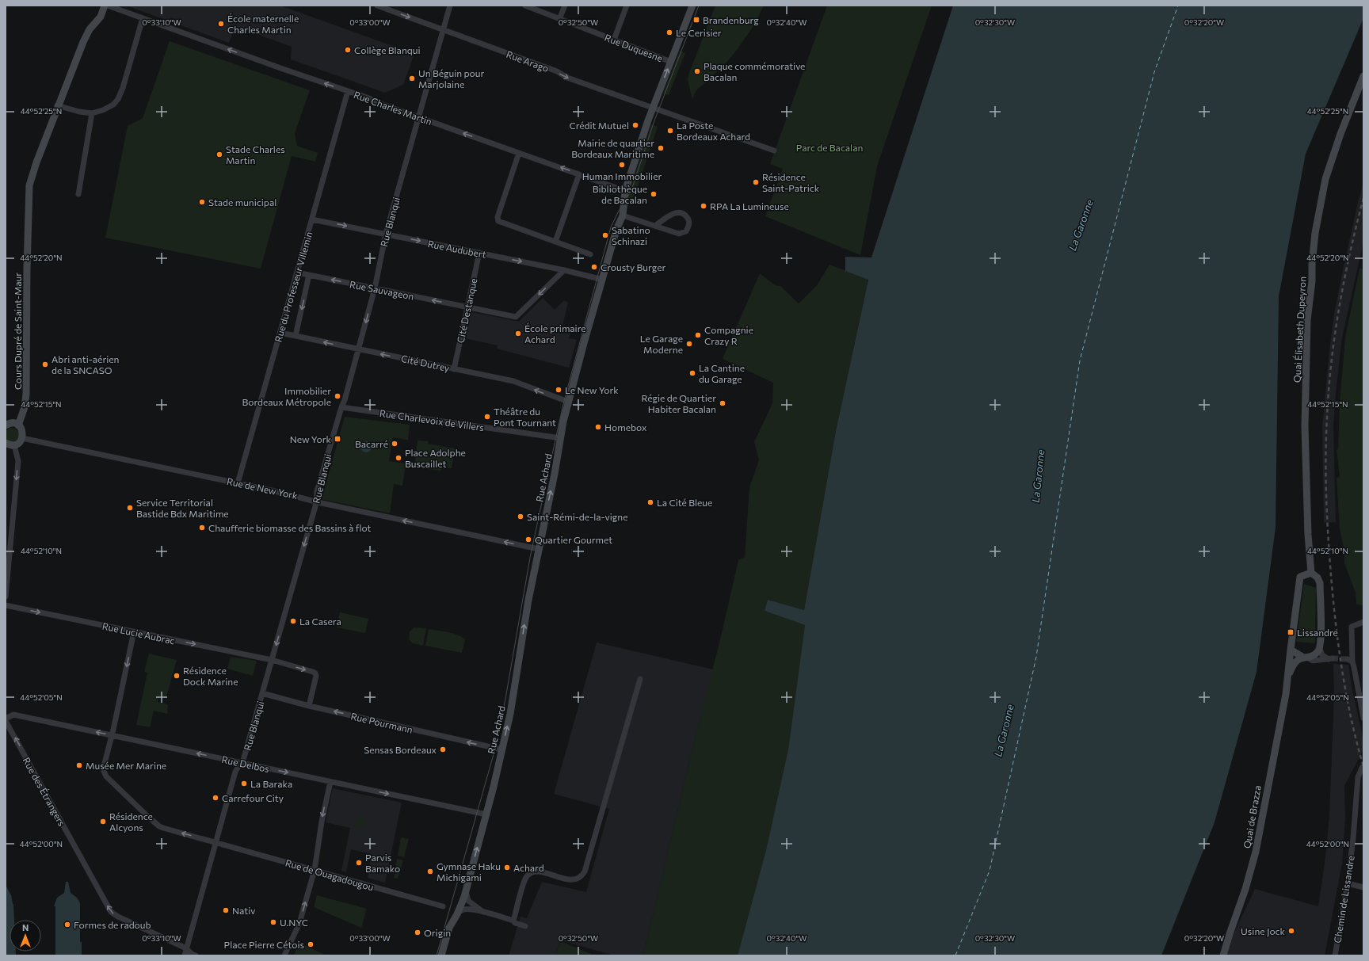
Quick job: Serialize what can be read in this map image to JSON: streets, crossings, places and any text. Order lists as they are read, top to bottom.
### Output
{
  "streets": {
    "street": [
      "Rue Duquesne",
      "Rue Arago",
      "Rue Charles Martin",
      "Rue Blanqui",
      "Rue Audubert",
      "Rue du Professeur Villemin",
      "Rue Sauvageon",
      "Cité Destanque",
      "Quai Élisabeth Dupeyron",
      "Cours Dupré de Saint-Maur",
      "Cité Dutrey",
      "Rue Charlevoix de Villers",
      "Rue Achard",
      "Rue de New York",
      "Rue Lucie Aubrac",
      "Rue Pourmann",
      "Rue Delbos",
      "Rue des Étrangers",
      "Quai de Brazza",
      "Rue de Ouagadougou",
      "Chemin de Lissandre"
    ]
  },
  "crossings": [
    ["Rue Duquesne", "Rue Achard"],
    ["Rue Arago", "Rue Blanqui"],
    ["Rue Arago", "Rue Achard"],
    ["Rue Charles Martin", "Rue Blanqui"],
    ["Rue Charles Martin", "Rue du Professeur Villemin"],
    ["Rue Charles Martin", "Rue Achard"],
    ["Rue Blanqui", "Rue Audubert"],
    ["Rue Blanqui", "Rue Sauvageon"],
    ["Rue Blanqui", "Cité Dutrey"],
    ["Rue Blanqui", "Rue Charlevoix de Villers"],
    ["Rue Blanqui", "Rue de New York"],
    ["Rue Blanqui", "Rue Lucie Aubrac"],
    ["Rue Blanqui", "Rue Pourmann"],
    ["Rue Blanqui", "Rue Delbos"],
    ["Rue Blanqui", "Rue des Étrangers"],
    ["Rue Blanqui", "Rue de Ouagadougou"],
    ["Rue Audubert", "Rue du Professeur Villemin"],
    ["Rue Audubert", "Rue Sauvageon"],
    ["Rue Audubert", "Cité Destanque"],
    ["Rue Audubert", "Rue Achard"],
    ["Rue du Professeur Villemin", "Rue Sauvageon"],
    ["Rue du Professeur Villemin", "Cité Dutrey"],
    ["Rue du Professeur Villemin", "Rue de New York"],
    ["Rue Sauvageon", "Cité Destanque"],
    ["Cité Destanque", "Cité Dutrey"],
    ["Quai Élisabeth Dupeyron", "Quai de Brazza"],
    ["Cité Dutrey", "Rue Achard"],
    ["Rue Charlevoix de Villers", "Rue Achard"],
    ["Rue Achard", "Rue de New York"],
    ["Rue Achard", "Rue Pourmann"],
    ["Rue Achard", "Rue Delbos"],
    ["Rue Lucie Aubrac", "Rue Pourmann"],
    ["Rue Lucie Aubrac", "Rue de Ouagadougou"],
    ["Rue Delbos", "Rue des Étrangers"],
    ["Rue Delbos", "Rue de Ouagadougou"]
  ],
  "one_way": [
    "Rue Arago",
    "Rue Charles Martin",
    "Rue Audubert",
    "Rue Sauvageon",
    "Cité Dutrey",
    "Rue Achard",
    "Rue de New York",
    "Rue Lucie Aubrac",
    "Rue Pourmann",
    "Rue des Étrangers"
  ],
  "water": ["La Garonne"],
  "parks": ["Parc de Bacalan"],
  "places": {
    "transit": ["Brandenburg", "New York", "Lissandre"],
    "other": [
      "École maternelle Charles Martin",
      "Le Cerisier",
      "Collège Blanqui",
      "Plaque commémorative Bacalan",
      "Un Béguin pour Marjolaine",
      "Crédit Mutuel",
      "La Poste Bordeaux Achard",
      "Mairie de quartier Bordeaux Maritime",
      "Stade Charles Martin",
      "Human Immobilier",
      "Résidence Saint-Patrick",
      "Bibliothèque de Bacalan",
      "Stade municipal",
      "RPA La Lumineuse",
      "Sabatino Schinazi",
      "Crousty Burger",
      "École primaire Achard",
      "Compagnie Crazy R",
      "Le Garage Moderne",
      "Abri anti-aérien de la SNCASO",
      "La Cantine du Garage",
      "Le New York",
      "Immobilier Bordeaux Métropole",
      "Régie de Quartier Habiter Bacalan",
      "Théâtre du Pont Tournant",
      "Homebox",
      "Bacarré",
      "Place Adolphe Buscaillet",
      "La Cité Bleue",
      "Service Territorial Bastide Bdx Maritime",
      "Saint-Rémi-de-la-vigne",
      "Chaufferie biomasse des Bassins à flot",
      "Quartier Gourmet",
      "La Casera",
      "Résidence Dock Marine",
      "Sensas Bordeaux",
      "Musée Mer Marine",
      "La Baraka",
      "Carrefour City",
      "Résidence Alcyons",
      "Parvis Bamako",
      "Achard",
      "Gymnase Haku Michigami",
      "Nativ",
      "U.NYC",
      "Formes de radoub",
      "Usine Jock",
      "Origin",
      "Place Pierre Cétois"
    ]
  },
  "north": "top",
  "coordinates": [
    "0°33'10\"W",
    "0°33'00\"W",
    "0°32'50\"W",
    "0°32'40\"W",
    "0°32'30\"W",
    "0°32'20\"W",
    "44°52'25\"N",
    "44°52'20\"N",
    "44°52'15\"N",
    "44°52'10\"N",
    "44°52'05\"N",
    "44°52'00\"N"
  ]
}
